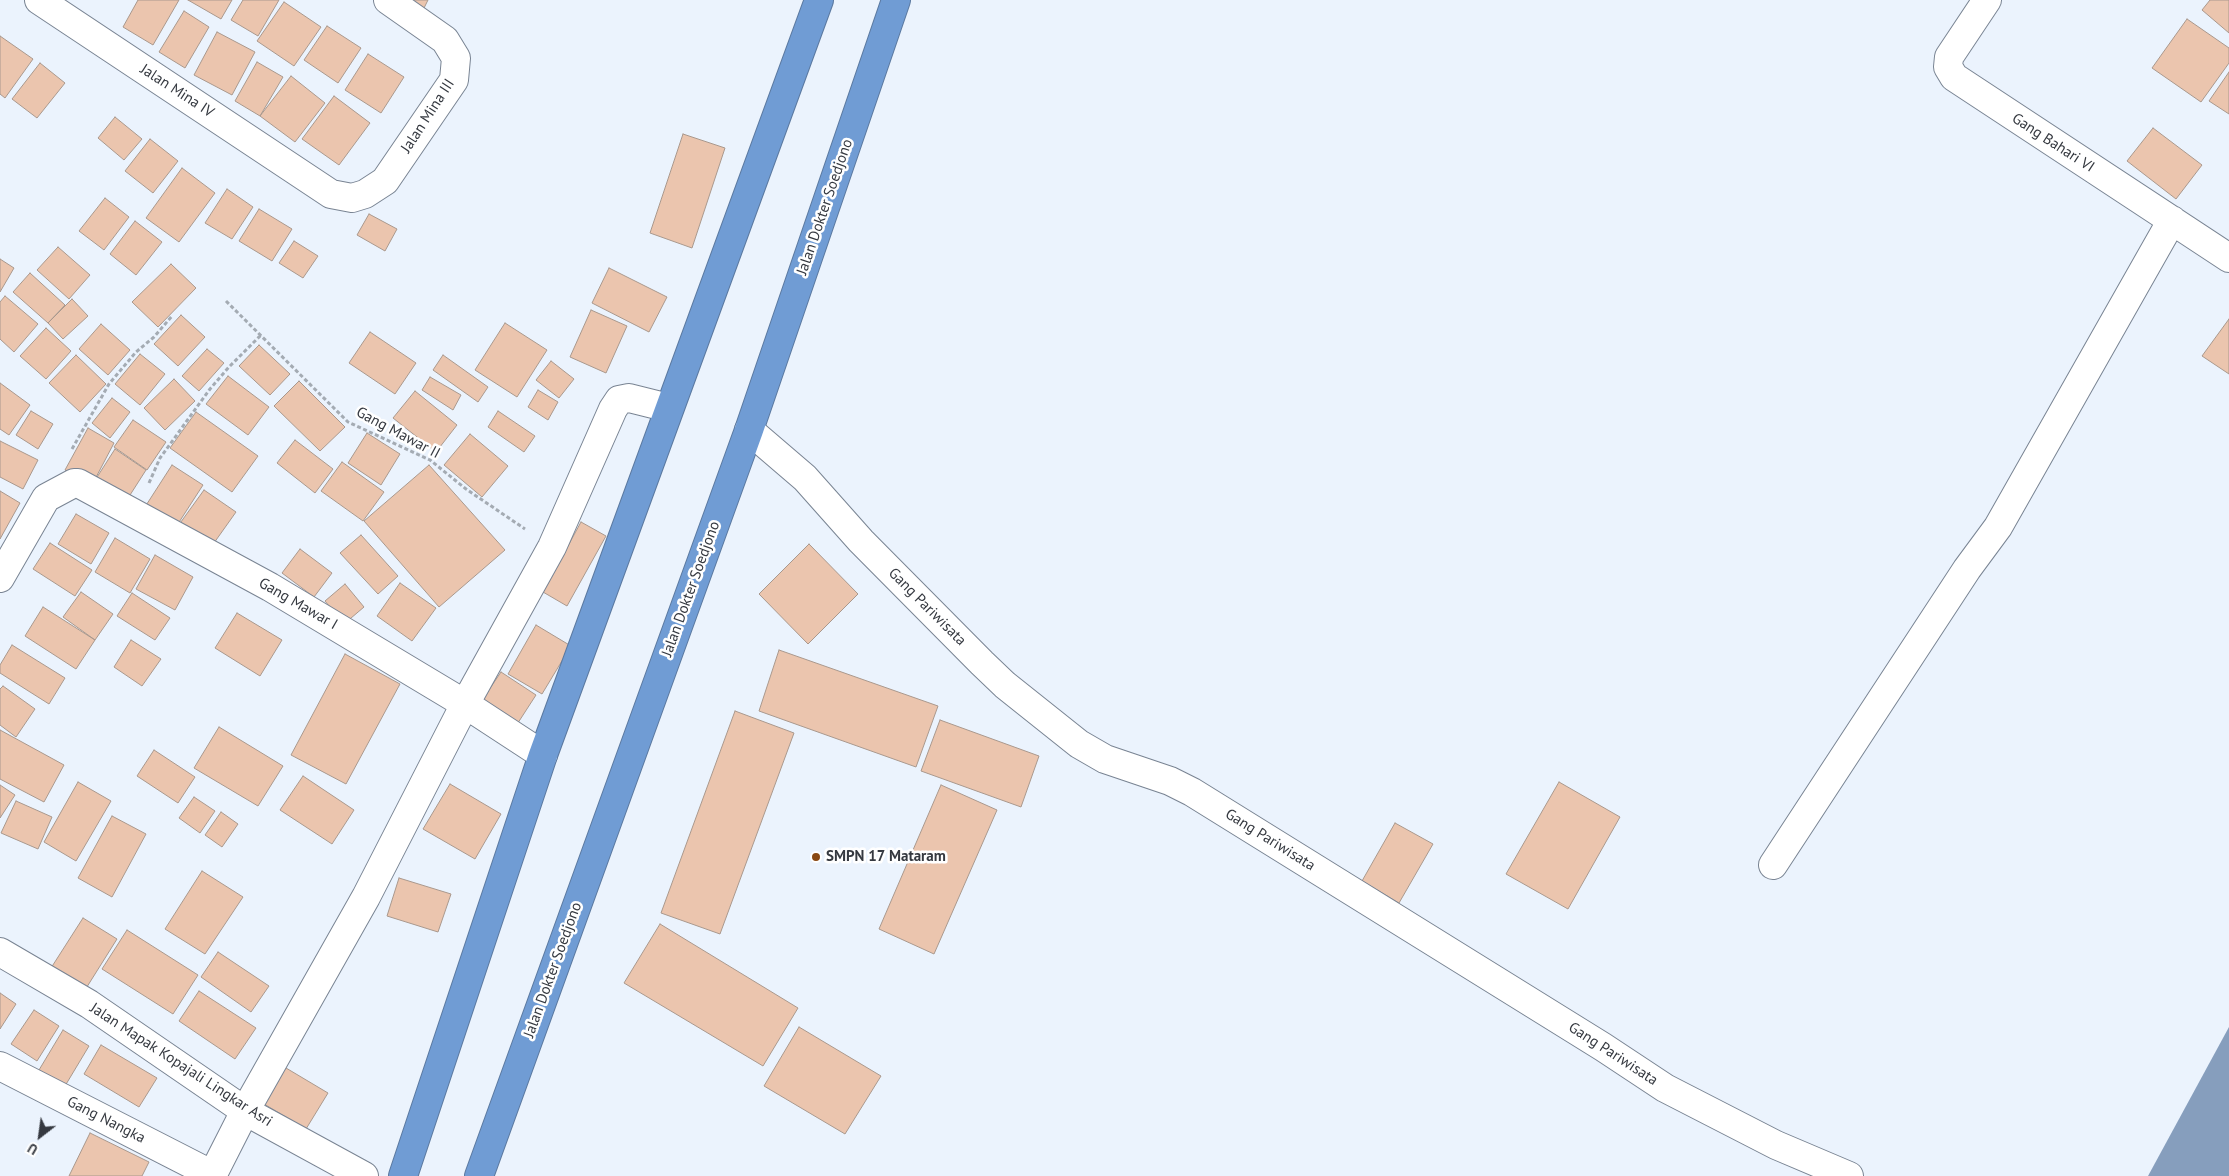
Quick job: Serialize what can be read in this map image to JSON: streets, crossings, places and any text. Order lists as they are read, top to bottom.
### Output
{
  "streets": {
    "highway": ["Jalan Dokter Soedjono"],
    "street": [
      "Jalan Mina IV",
      "Jalan Mina III",
      "Gang Bahari VI",
      "Gang Mawar I",
      "Gang Pariwisata",
      "Jalan Mapak Kopajali Lingkar Asri",
      "Gang Nangka"
    ],
    "path": ["Gang Mawar II"]
  },
  "crossings": [
    ["Jalan Mina IV", "Jalan Mina III"],
    ["Jalan Dokter Soedjono", "Gang Pariwisata"]
  ],
  "places": ["SMPN 17 Mataram"],
  "north": "bottom left"
}
